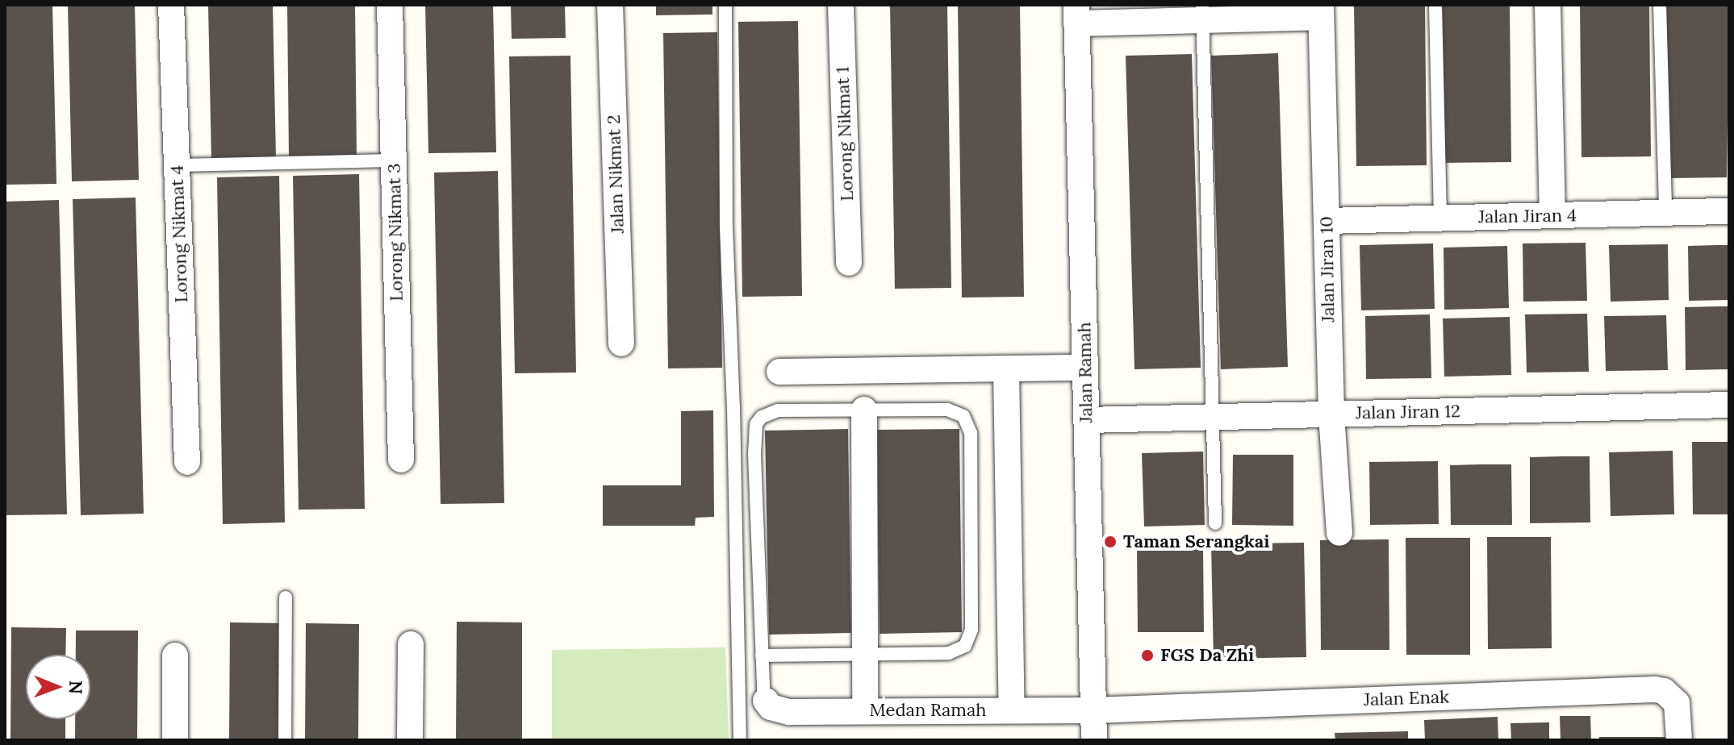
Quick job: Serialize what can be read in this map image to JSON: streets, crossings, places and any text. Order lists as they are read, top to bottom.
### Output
{
  "streets": {
    "street": [
      "Lorong Nikmat 1",
      "Jalan Nikmat 2",
      "Jalan Jiran 4",
      "Lorong Nikmat 3",
      "Lorong Nikmat 4",
      "Jalan Jiran 10",
      "Jalan Ramah",
      "Jalan Jiran 12",
      "Jalan Enak",
      "Medan Ramah"
    ]
  },
  "crossings": [
    ["Jalan Jiran 4", "Jalan Jiran 10"],
    ["Jalan Jiran 10", "Jalan Jiran 12"],
    ["Jalan Ramah", "Jalan Jiran 12"],
    ["Jalan Ramah", "Jalan Enak"],
    ["Jalan Ramah", "Medan Ramah"],
    ["Jalan Enak", "Medan Ramah"]
  ],
  "places": ["Taman Serangkai", "FGS Da Zhi"],
  "north": "right"
}
